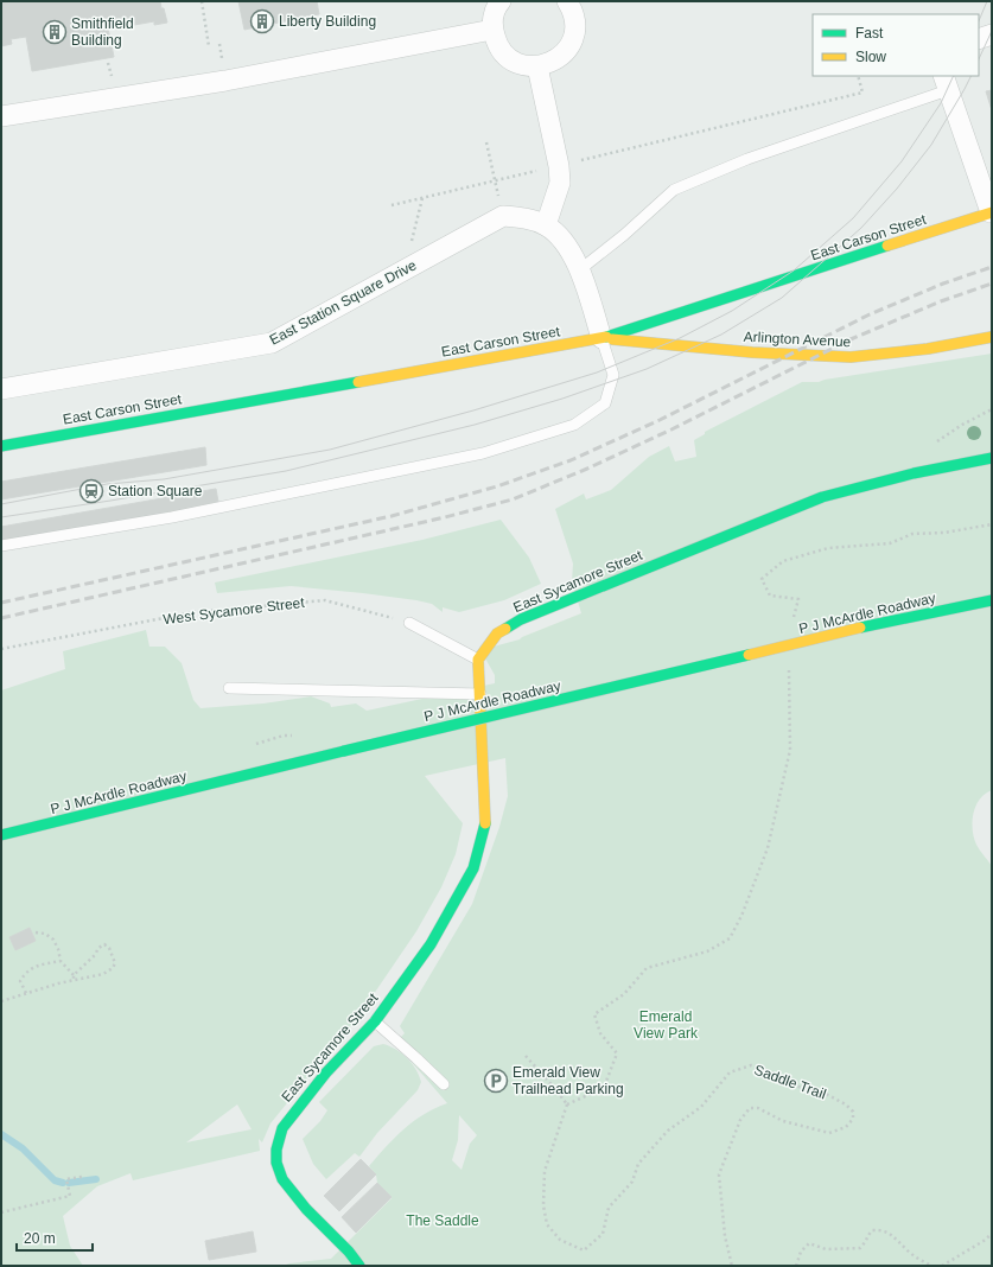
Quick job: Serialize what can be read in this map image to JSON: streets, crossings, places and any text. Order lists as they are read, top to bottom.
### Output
{
  "streets": {
    "main road": [
      "East Carson Street",
      "Arlington Avenue",
      "East Sycamore Street",
      "P J McArdle Roadway"
    ],
    "street": ["East Station Square Drive"],
    "path": ["West Sycamore Street", "Saddle Trail"]
  },
  "crossings": [
    ["East Carson Street", "East Station Square Drive"],
    ["East Carson Street", "Arlington Avenue"],
    ["East Station Square Drive", "Arlington Avenue"]
  ],
  "parks": ["Emerald View Park", "The Saddle"],
  "places": {
    "building": ["Liberty Building", "Smithfield Building"],
    "station": ["Station Square"],
    "parking": ["Emerald View Trailhead Parking"]
  },
  "legend": ["Fast", "Slow"],
  "scale_bar": "20 m"
}
